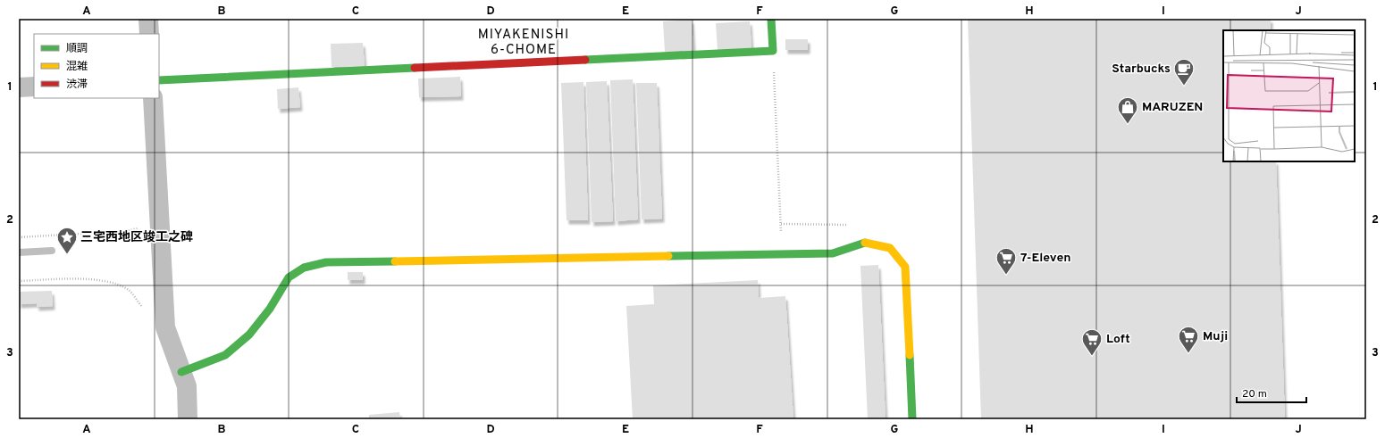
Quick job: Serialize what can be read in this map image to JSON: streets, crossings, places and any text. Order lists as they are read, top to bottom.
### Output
{
  "districts": ["MIYAKENISHI 6-CHOME"],
  "places": {
    "cafe": ["Starbucks"],
    "shop": ["MARUZEN"],
    "place": ["三宅西地区竣工之碑"],
    "supermarket": ["7-Eleven", "Muji", "Loft"]
  },
  "legend": ["順調", "混雑", "渋滞"],
  "scale_bar": "20 m",
  "grid": {
    "columns": [
      "A",
      "B",
      "C",
      "D",
      "E",
      "F",
      "G",
      "H",
      "I",
      "J"
    ],
    "rows": ["1", "2", "3"]
  }
}
